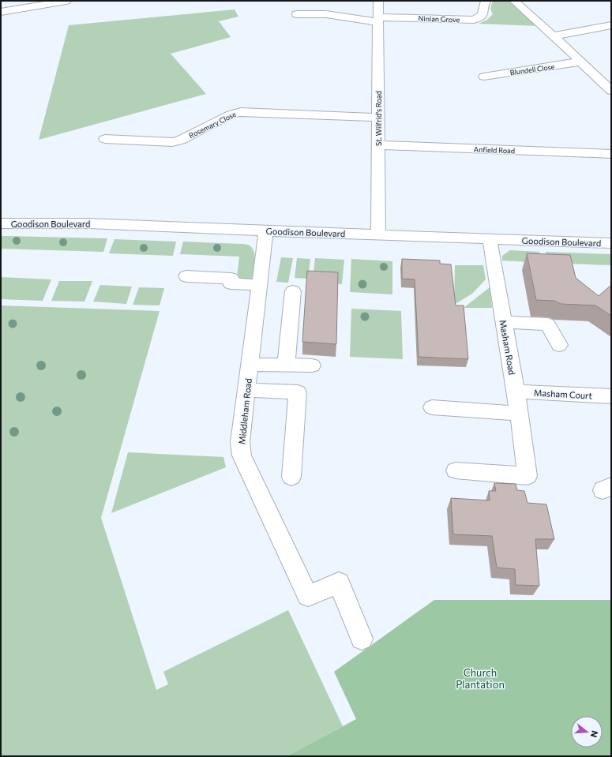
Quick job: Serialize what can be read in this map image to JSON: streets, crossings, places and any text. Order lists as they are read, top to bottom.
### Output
{
  "streets": {
    "street": [
      "Ninian Grove",
      "Blundell Close",
      "St. Wilfrid's Road",
      "Rosemary Close",
      "Anfield Road",
      "Goodison Boulevard",
      "Masham Road",
      "Masham Court",
      "Middleham Road"
    ]
  },
  "crossings": [
    ["Ninian Grove", "St. Wilfrid's Road"],
    ["St. Wilfrid's Road", "Rosemary Close"],
    ["St. Wilfrid's Road", "Anfield Road"],
    ["St. Wilfrid's Road", "Goodison Boulevard"],
    ["Goodison Boulevard", "Masham Road"],
    ["Goodison Boulevard", "Middleham Road"],
    ["Masham Road", "Masham Court"]
  ],
  "parks": ["Church Plantation"],
  "north": "right"
}
